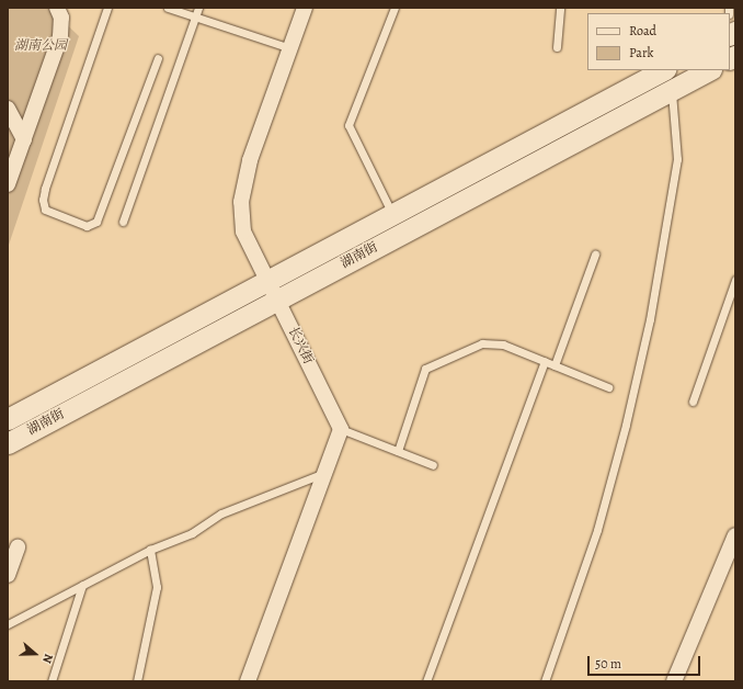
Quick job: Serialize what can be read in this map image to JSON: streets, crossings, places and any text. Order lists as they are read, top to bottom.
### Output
{
  "streets": {
    "main road": ["湖南街"],
    "street": ["长兴街"]
  },
  "crossings": [
    ["湖南街", "长兴街"]
  ],
  "parks": ["湖南公园"],
  "legend": ["Road", "Park"],
  "scale_bar": "50 m",
  "north": "right"
}
